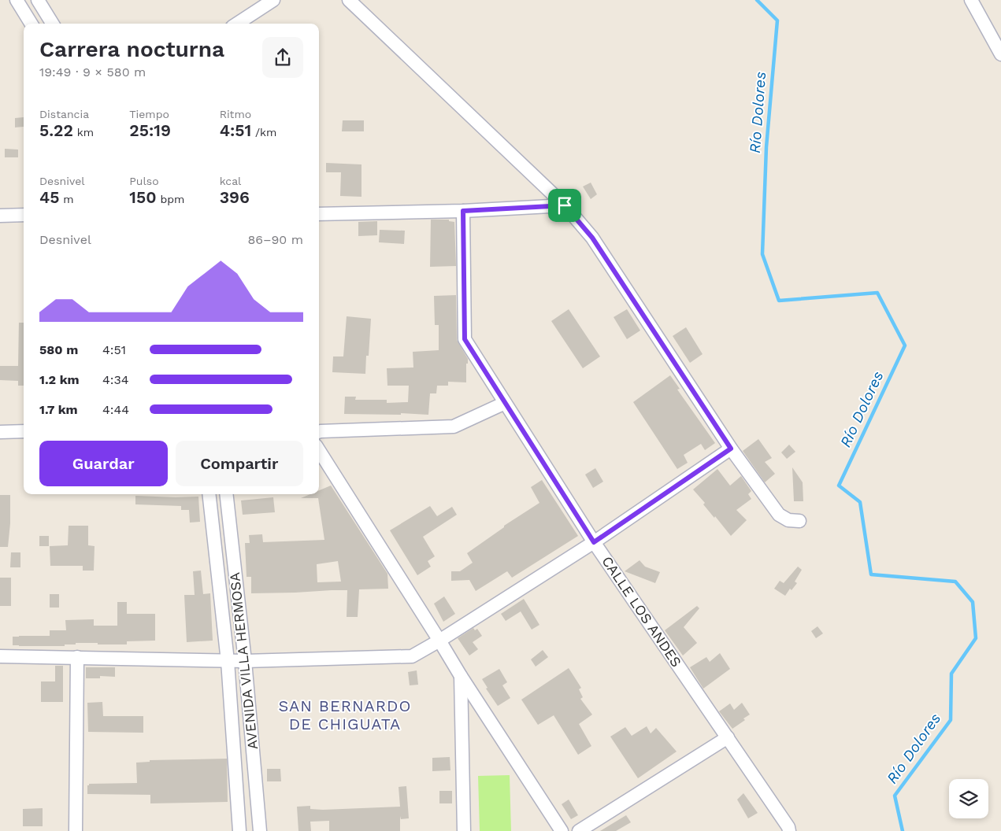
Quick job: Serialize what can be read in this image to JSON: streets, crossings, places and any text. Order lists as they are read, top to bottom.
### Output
{
  "streets": {
    "street": ["CALLE LOS ANDES", "AVENIDA VILLA HERMOSA"]
  },
  "districts": ["SAN BERNARDO DE CHIGUATA"],
  "water": ["Río Dolores"],
  "page": {
    "heading": ["Carrera nocturna", "19:49 · 9 × 580 m"],
    "stats": [
      ["Distancia", "5.22 km"],
      ["Tiempo", "25:19"],
      ["Ritmo", "4:51 /km"],
      ["Desnivel", "45 m"],
      ["Pulso", "150 bpm"],
      ["kcal", "396"]
    ],
    "chart": ["Desnivel", "86–90 m"],
    "list": [
      {
        "name": "580 m",
        "note": "4:51"
      },
      {
        "name": "1.2 km",
        "note": "4:34"
      },
      {
        "name": "1.7 km",
        "note": "4:44"
      }
    ],
    "buttons": ["Guardar", "Compartir"]
  }
}
